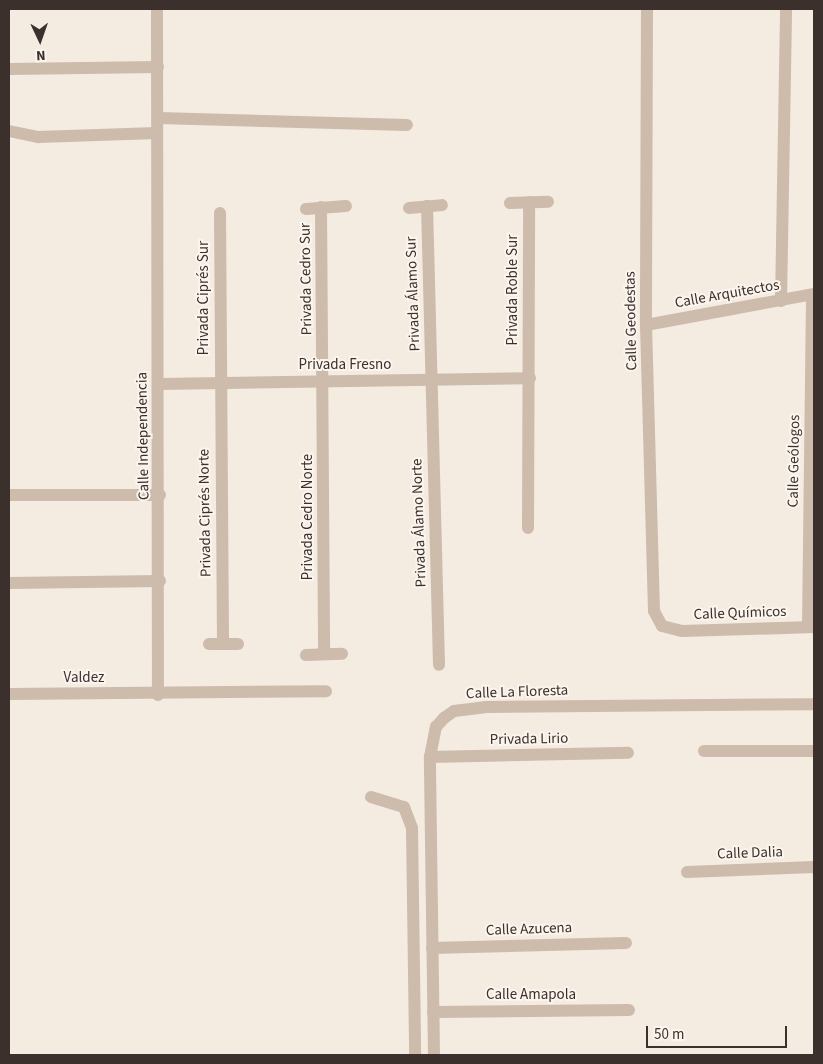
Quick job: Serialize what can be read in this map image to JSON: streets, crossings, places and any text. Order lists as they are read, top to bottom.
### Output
{
  "streets": {
    "street": [
      "Privada Cedro Sur",
      "Privada Roble Sur",
      "Privada Álamo Sur",
      "Calle Arquitectos",
      "Privada Ciprés Sur",
      "Calle Geodestas",
      "Privada Fresno",
      "Calle Independencia",
      "Calle Geólogos",
      "Privada Ciprés Norte",
      "Privada Cedro Norte",
      "Privada Álamo Norte",
      "Calle Químicos",
      "Valdez",
      "Calle La Floresta",
      "Privada Lirio",
      "Calle Dalia",
      "Calle Azucena",
      "Calle Amapola"
    ]
  },
  "crossings": [
    ["Privada Cedro Sur", "Privada Fresno"],
    ["Privada Cedro Sur", "Privada Cedro Norte"],
    ["Privada Roble Sur", "Privada Fresno"],
    ["Privada Álamo Sur", "Privada Fresno"],
    ["Privada Álamo Sur", "Privada Álamo Norte"],
    ["Calle Arquitectos", "Calle Geodestas"],
    ["Calle Arquitectos", "Calle Geólogos"],
    ["Privada Ciprés Sur", "Privada Fresno"],
    ["Privada Ciprés Sur", "Privada Ciprés Norte"],
    ["Calle Geodestas", "Calle Químicos"],
    ["Privada Fresno", "Calle Independencia"],
    ["Privada Fresno", "Privada Ciprés Norte"],
    ["Privada Fresno", "Privada Cedro Norte"],
    ["Privada Fresno", "Privada Álamo Norte"],
    ["Calle Independencia", "Valdez"],
    ["Calle Geólogos", "Calle Químicos"],
    ["Calle La Floresta", "Privada Lirio"],
    ["Calle La Floresta", "Calle Azucena"],
    ["Calle La Floresta", "Calle Amapola"]
  ],
  "scale_bar": "50 m",
  "north": "bottom"
}
